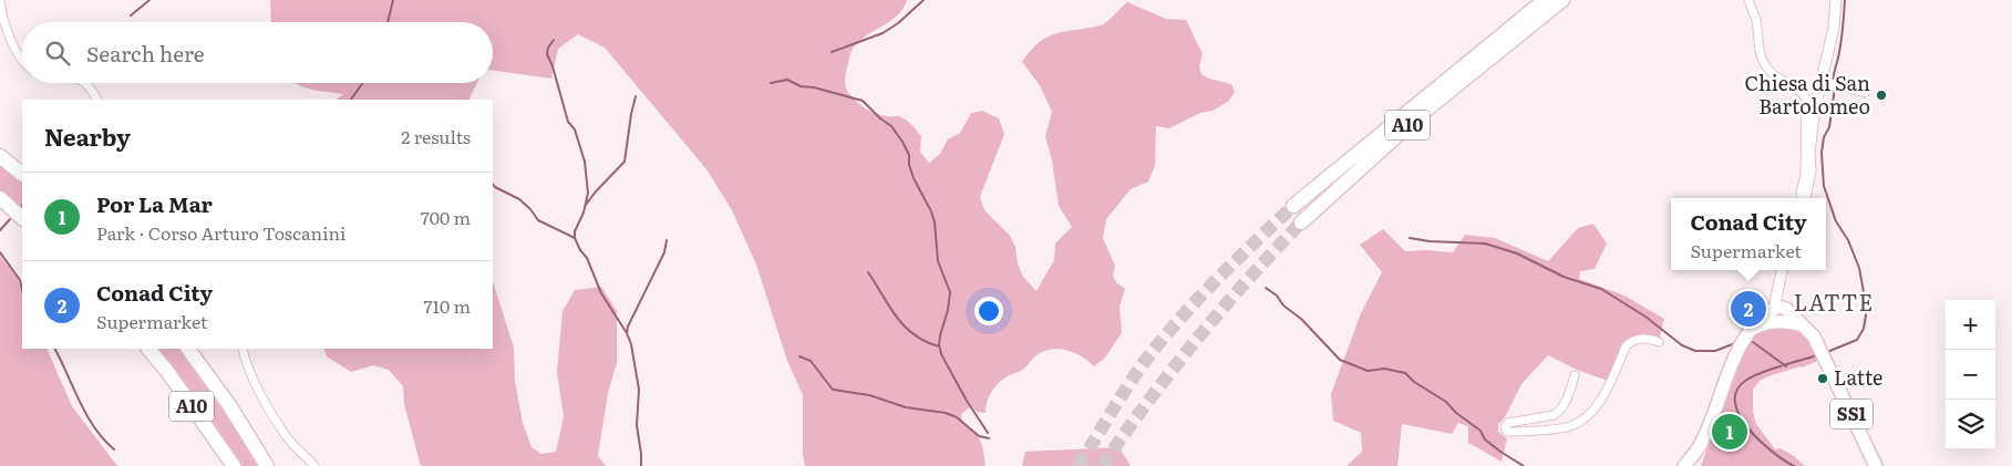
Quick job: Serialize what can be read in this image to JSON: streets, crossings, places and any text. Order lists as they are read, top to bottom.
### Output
{
  "streets": {
    "highway": ["A10"],
    "main road": ["SS1"]
  },
  "districts": ["LATTE"],
  "places": ["Chiesa di San Bartolomeo", "Latte"],
  "page": {
    "search": "Search here",
    "heading": ["Nearby", "2 results"],
    "list": [
      {
        "mark": "1",
        "name": "Por La Mar",
        "note": "Park · Corso Arturo Toscanini",
        "value": "700 m"
      },
      {
        "mark": "2",
        "name": "Conad City",
        "note": "Supermarket",
        "value": "710 m"
      }
    ],
    "popup": ["Conad City", "Supermarket"],
    "pins": ["2", "1"],
    "map_buttons": ["+", "−"]
  }
}
